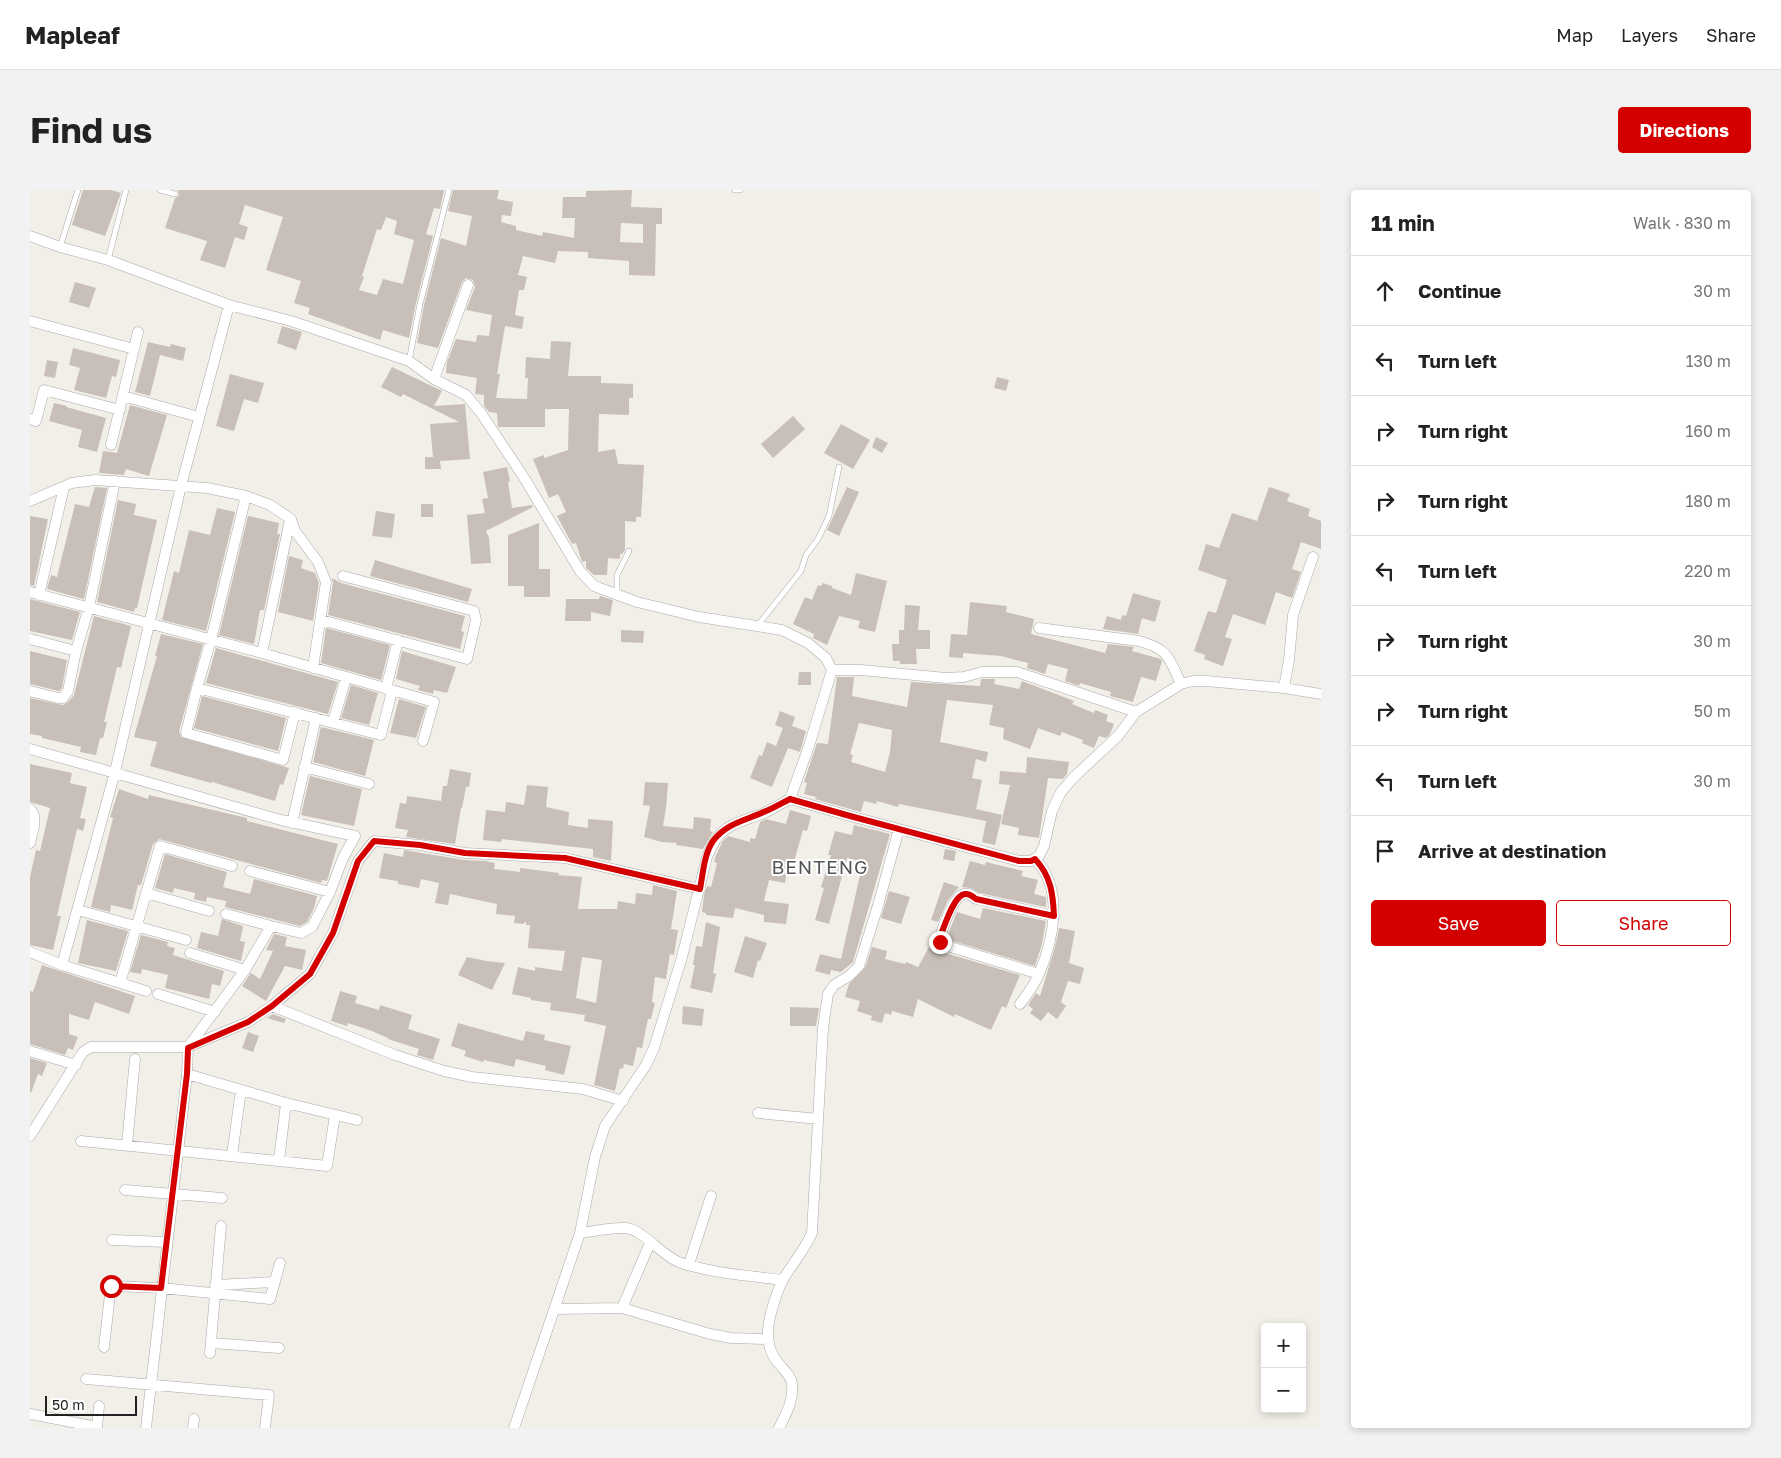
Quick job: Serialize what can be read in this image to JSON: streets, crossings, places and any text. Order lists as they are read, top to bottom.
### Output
{
  "districts": ["BENTENG"],
  "scale_bar": "50 m",
  "page": {
    "header": "Mapleaf",
    "nav": ["Map", "Layers", "Share"],
    "buttons": [
      "Directions",
      ["Save", "Share"]
    ],
    "title": "Find us",
    "heading": ["11 min", "Walk · 830 m"],
    "list": [
      ["Continue", "30 m"],
      ["Turn left", "130 m"],
      ["Turn right", "160 m"],
      ["Turn right", "180 m"],
      ["Turn left", "220 m"],
      ["Turn right", "30 m"],
      ["Turn right", "50 m"],
      ["Turn left", "30 m"],
      "Arrive at destination"
    ],
    "map_buttons": ["+", "−"],
    "scale": "50 m"
  }
}
